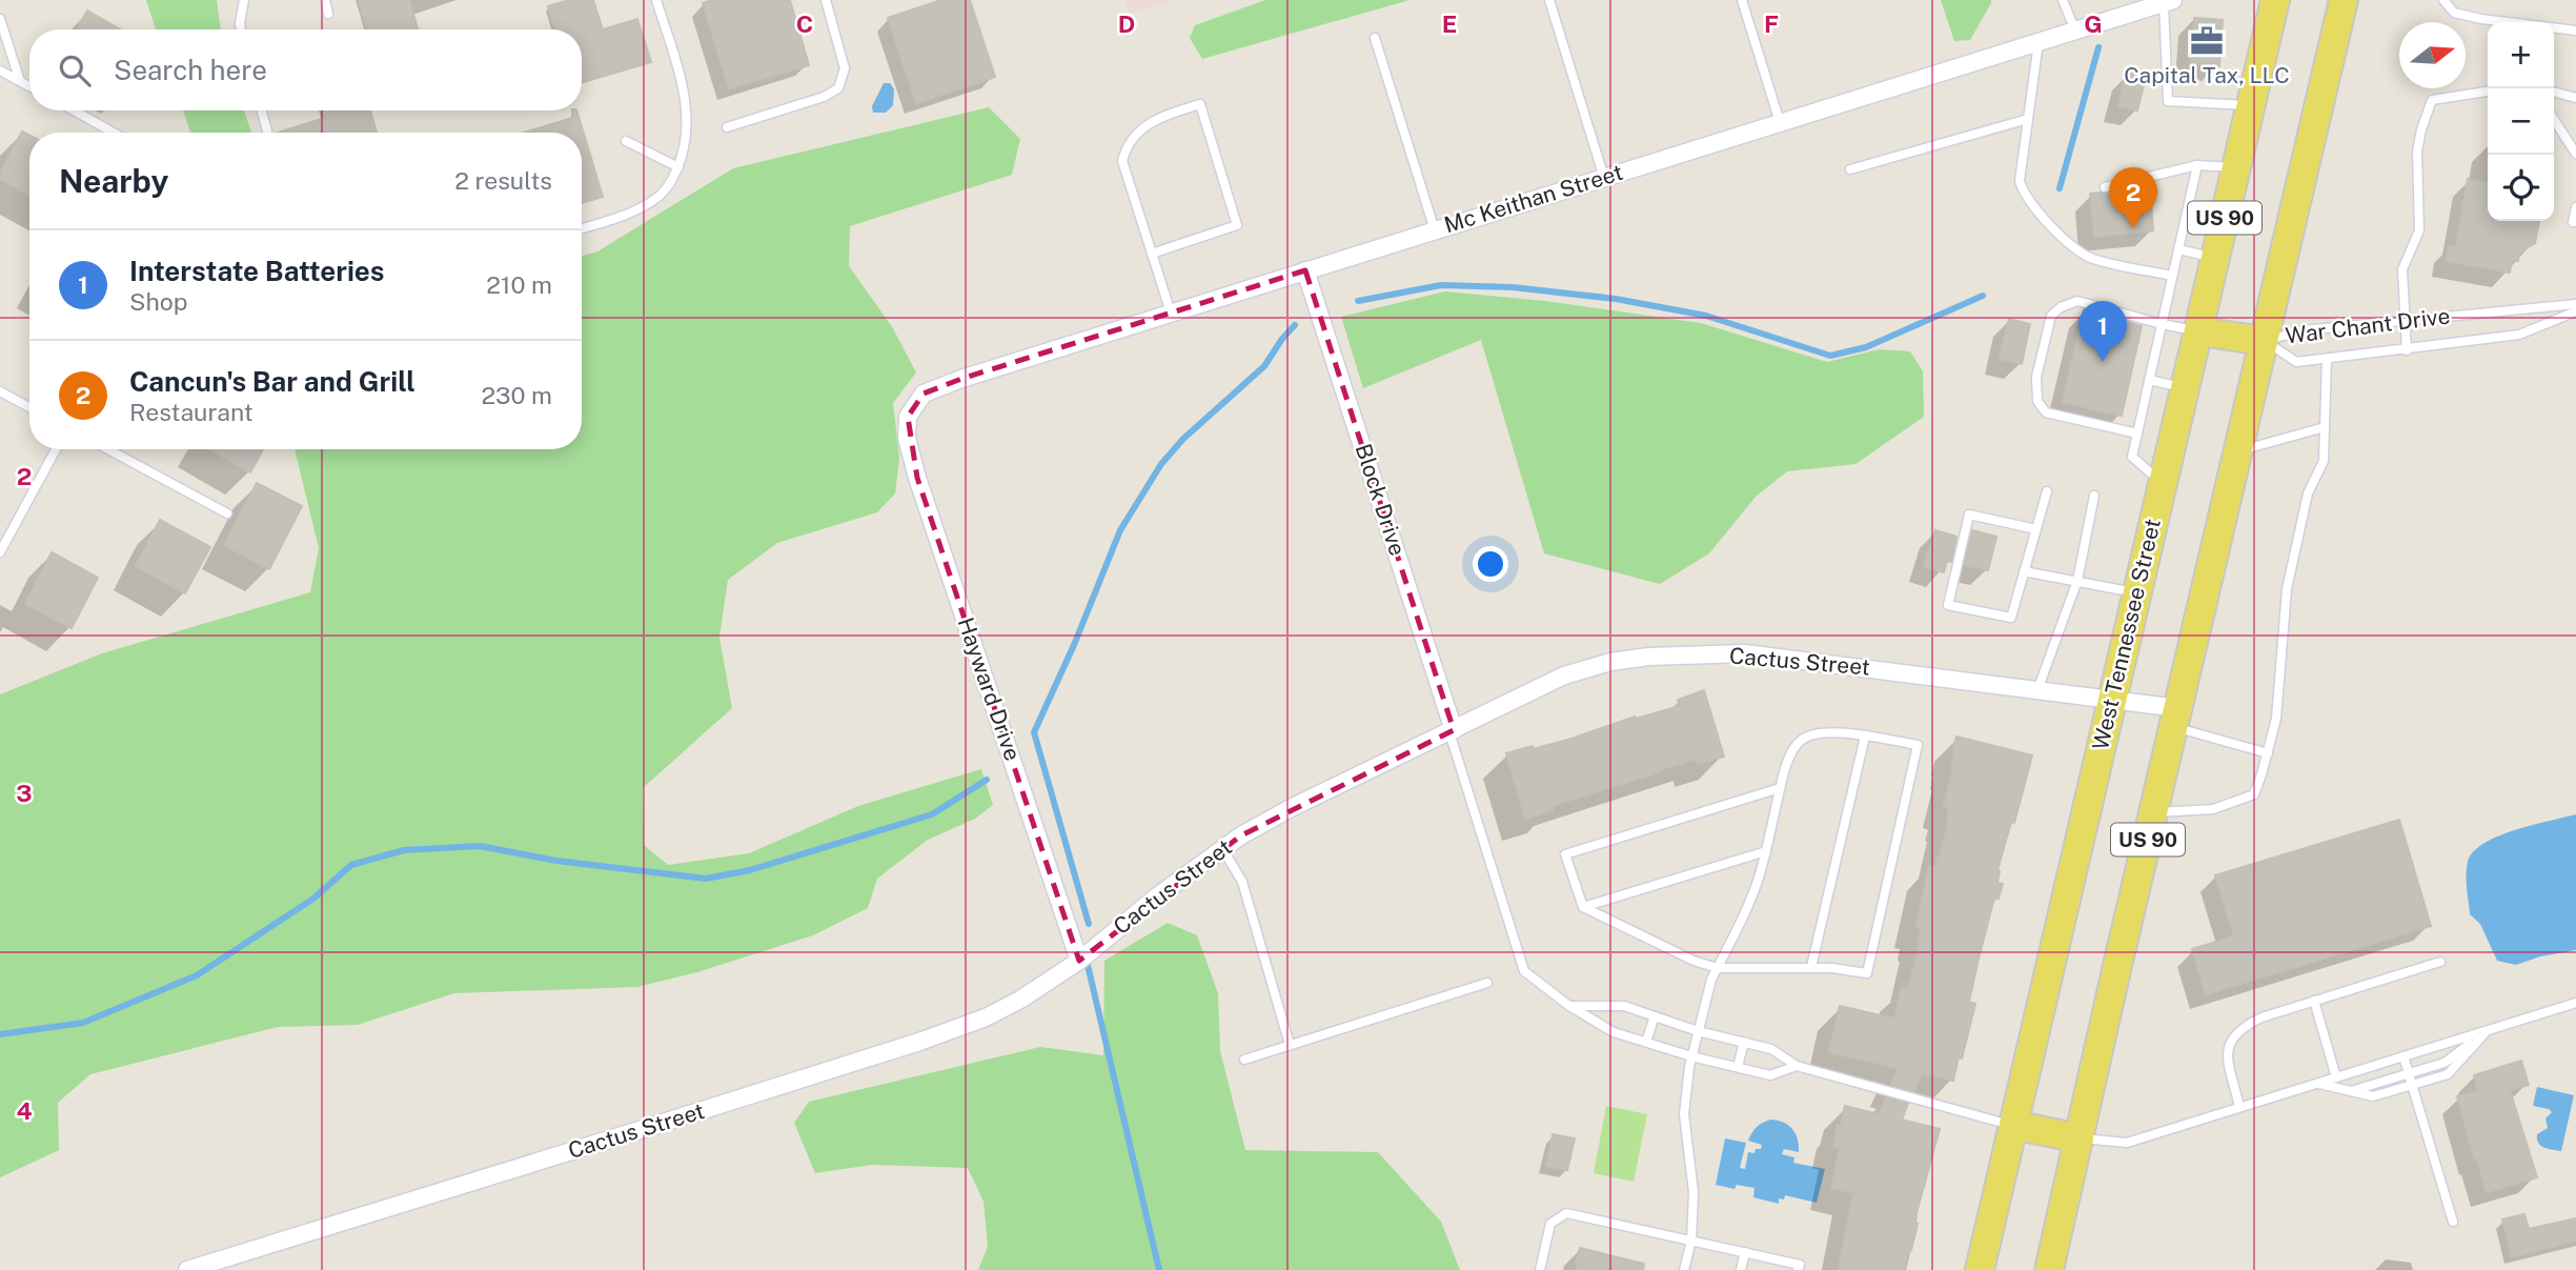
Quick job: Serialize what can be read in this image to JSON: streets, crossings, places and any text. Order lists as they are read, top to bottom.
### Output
{
  "streets": {
    "main road": ["US 90", "West Tennessee Street"],
    "street": [
      "Mc Keithan Street",
      "Block Drive",
      "Cactus Street",
      "Hayward Drive"
    ],
    "lane": ["War Chant Drive"]
  },
  "crossings": [
    ["Mc Keithan Street", "Block Drive"],
    ["Mc Keithan Street", "Hayward Drive"],
    ["US 90", "War Chant Drive"],
    ["US 90", "Cactus Street"],
    ["Block Drive", "Cactus Street"],
    ["West Tennessee Street", "Cactus Street"],
    ["Cactus Street", "Hayward Drive"]
  ],
  "places": {
    "office": ["Capital Tax, LLC"]
  },
  "north": "right",
  "page": {
    "map_buttons": ["+", "−"],
    "search": "Search here",
    "heading": ["Nearby", "2 results"],
    "pins": ["2", "1"],
    "list": [
      {
        "mark": "1",
        "name": "Interstate Batteries",
        "note": "Shop",
        "value": "210 m"
      },
      {
        "mark": "2",
        "name": "Cancun's Bar and Grill",
        "note": "Restaurant",
        "value": "230 m"
      }
    ]
  },
  "grid": {
    "columns": [
      "C",
      "D",
      "E",
      "F",
      "G"
    ],
    "rows": ["2", "3", "4"]
  }
}
